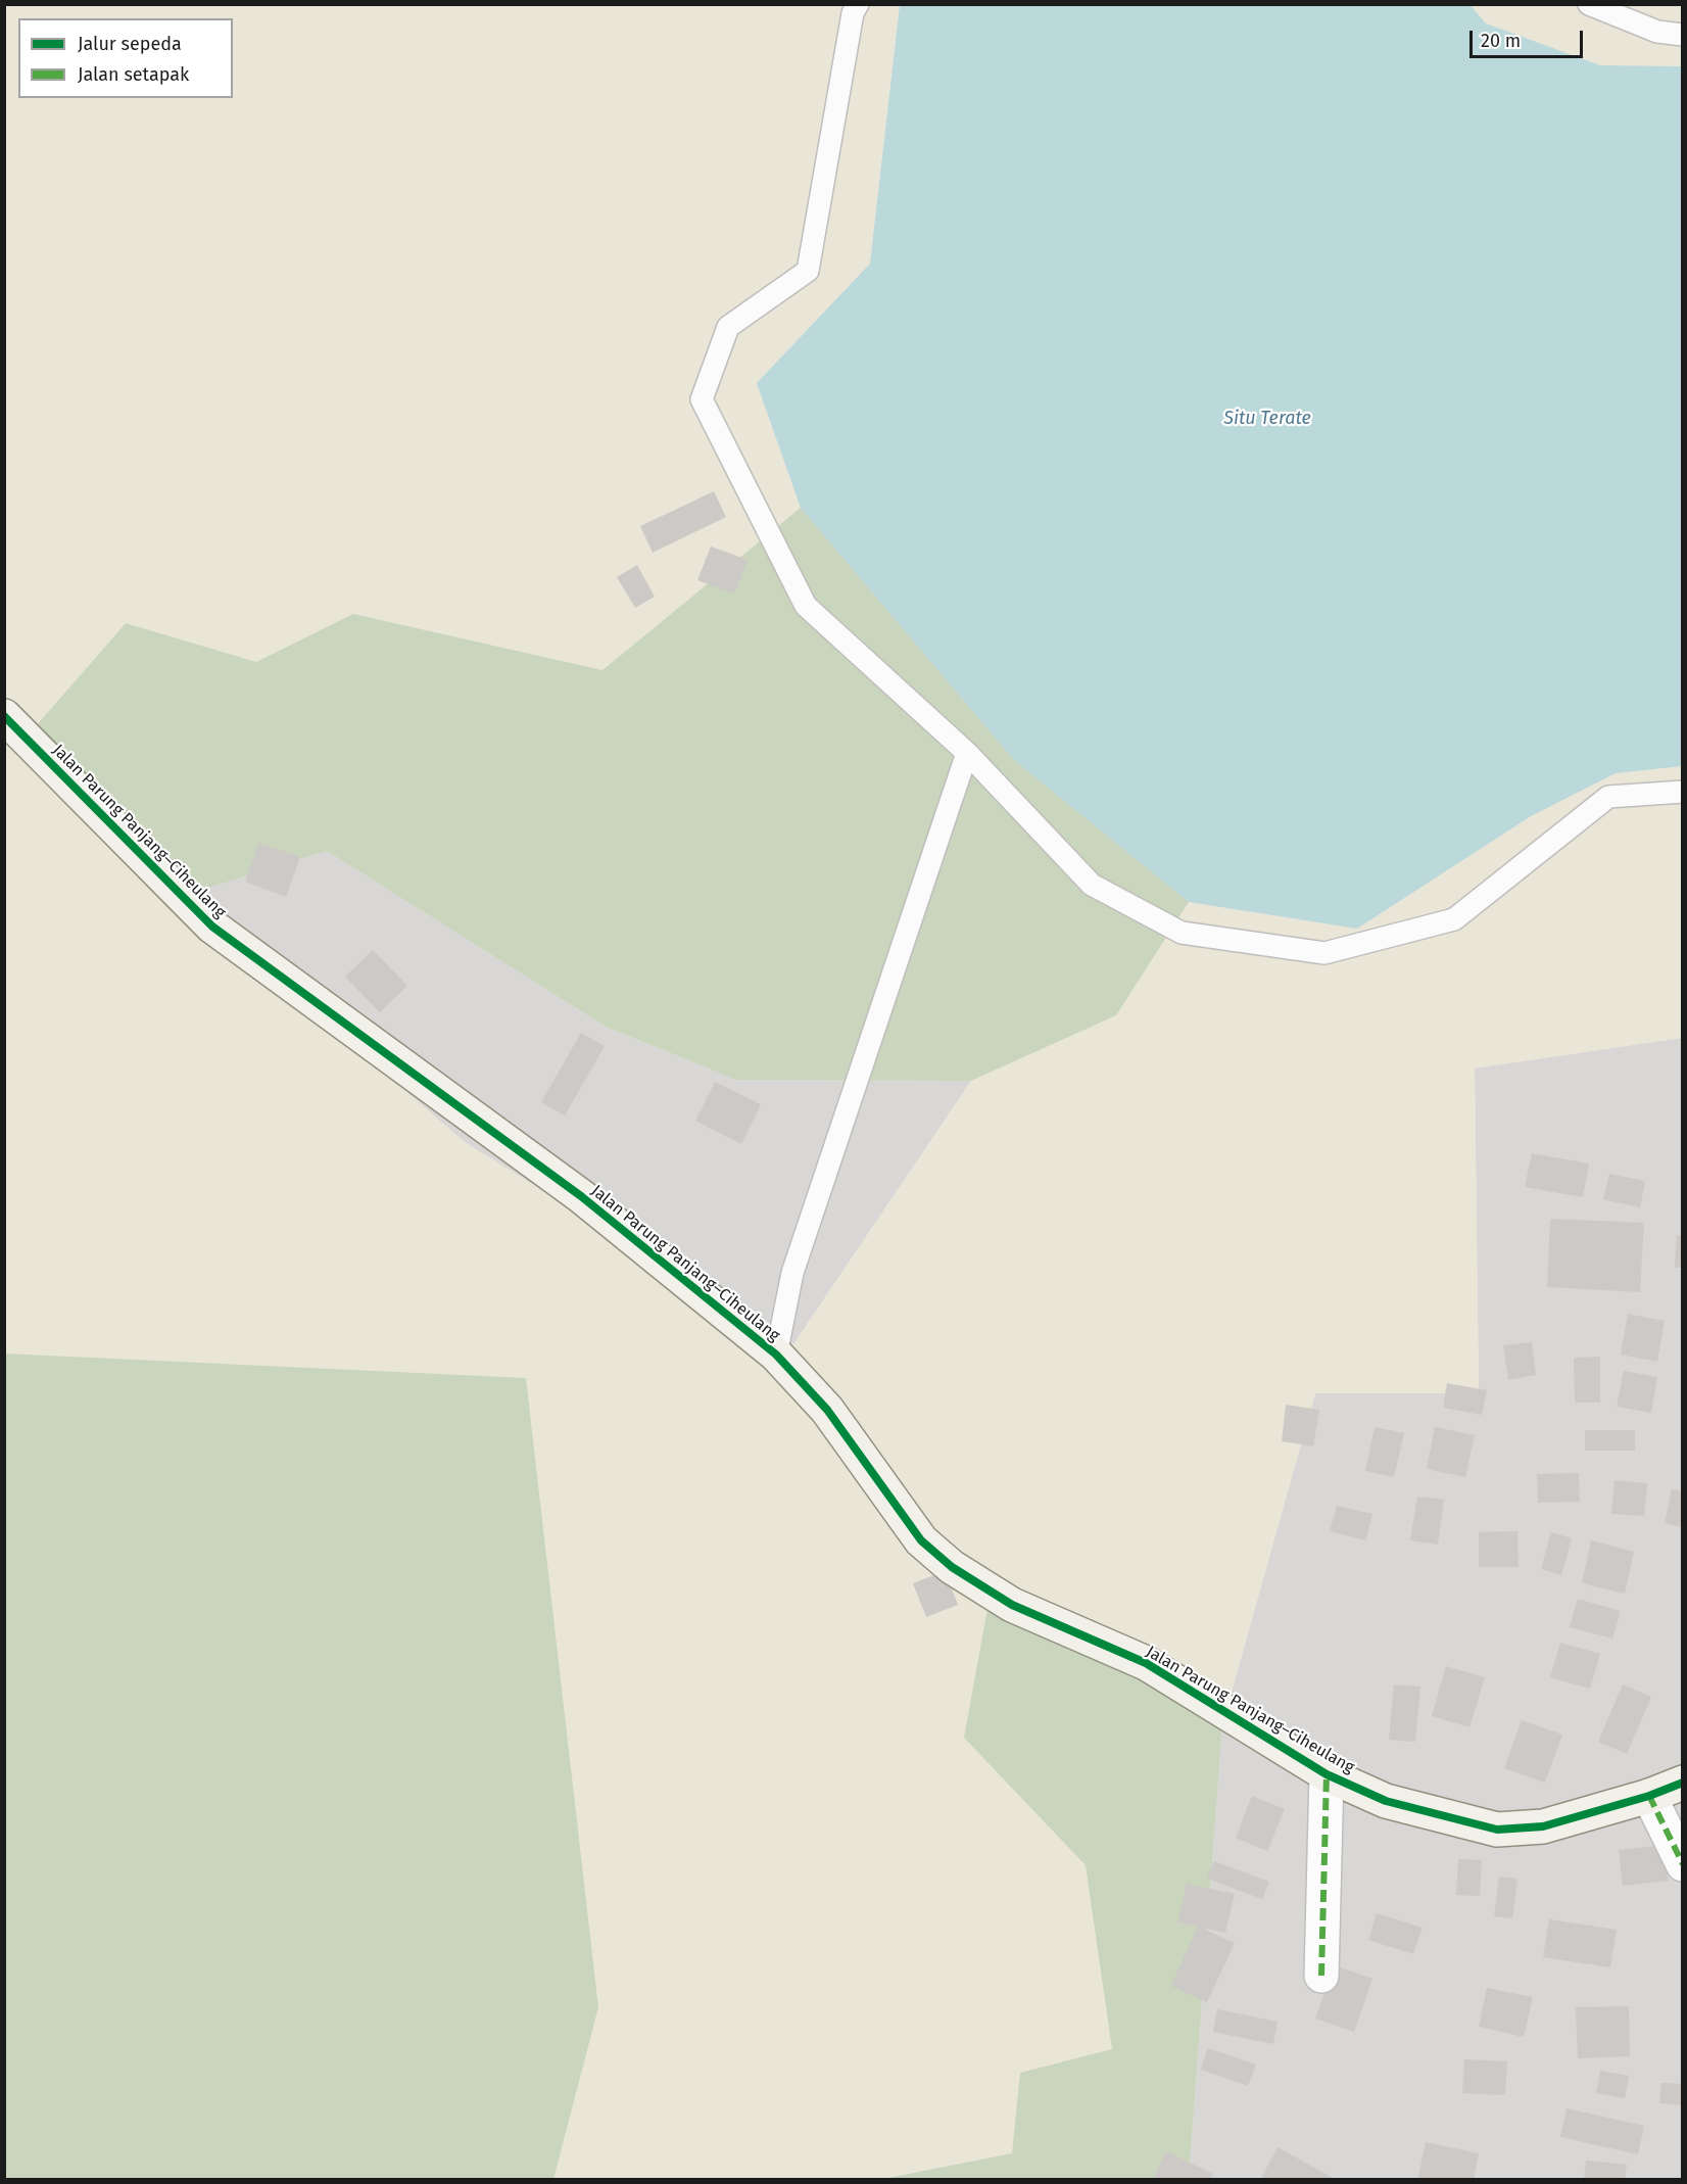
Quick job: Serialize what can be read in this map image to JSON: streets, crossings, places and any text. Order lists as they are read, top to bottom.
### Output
{
  "streets": {
    "street": ["Jalan Parung Panjang–Ciheulang"]
  },
  "water": ["Situ Terate"],
  "legend": ["Jalur sepeda", "Jalan setapak"],
  "scale_bar": "20 m"
}
